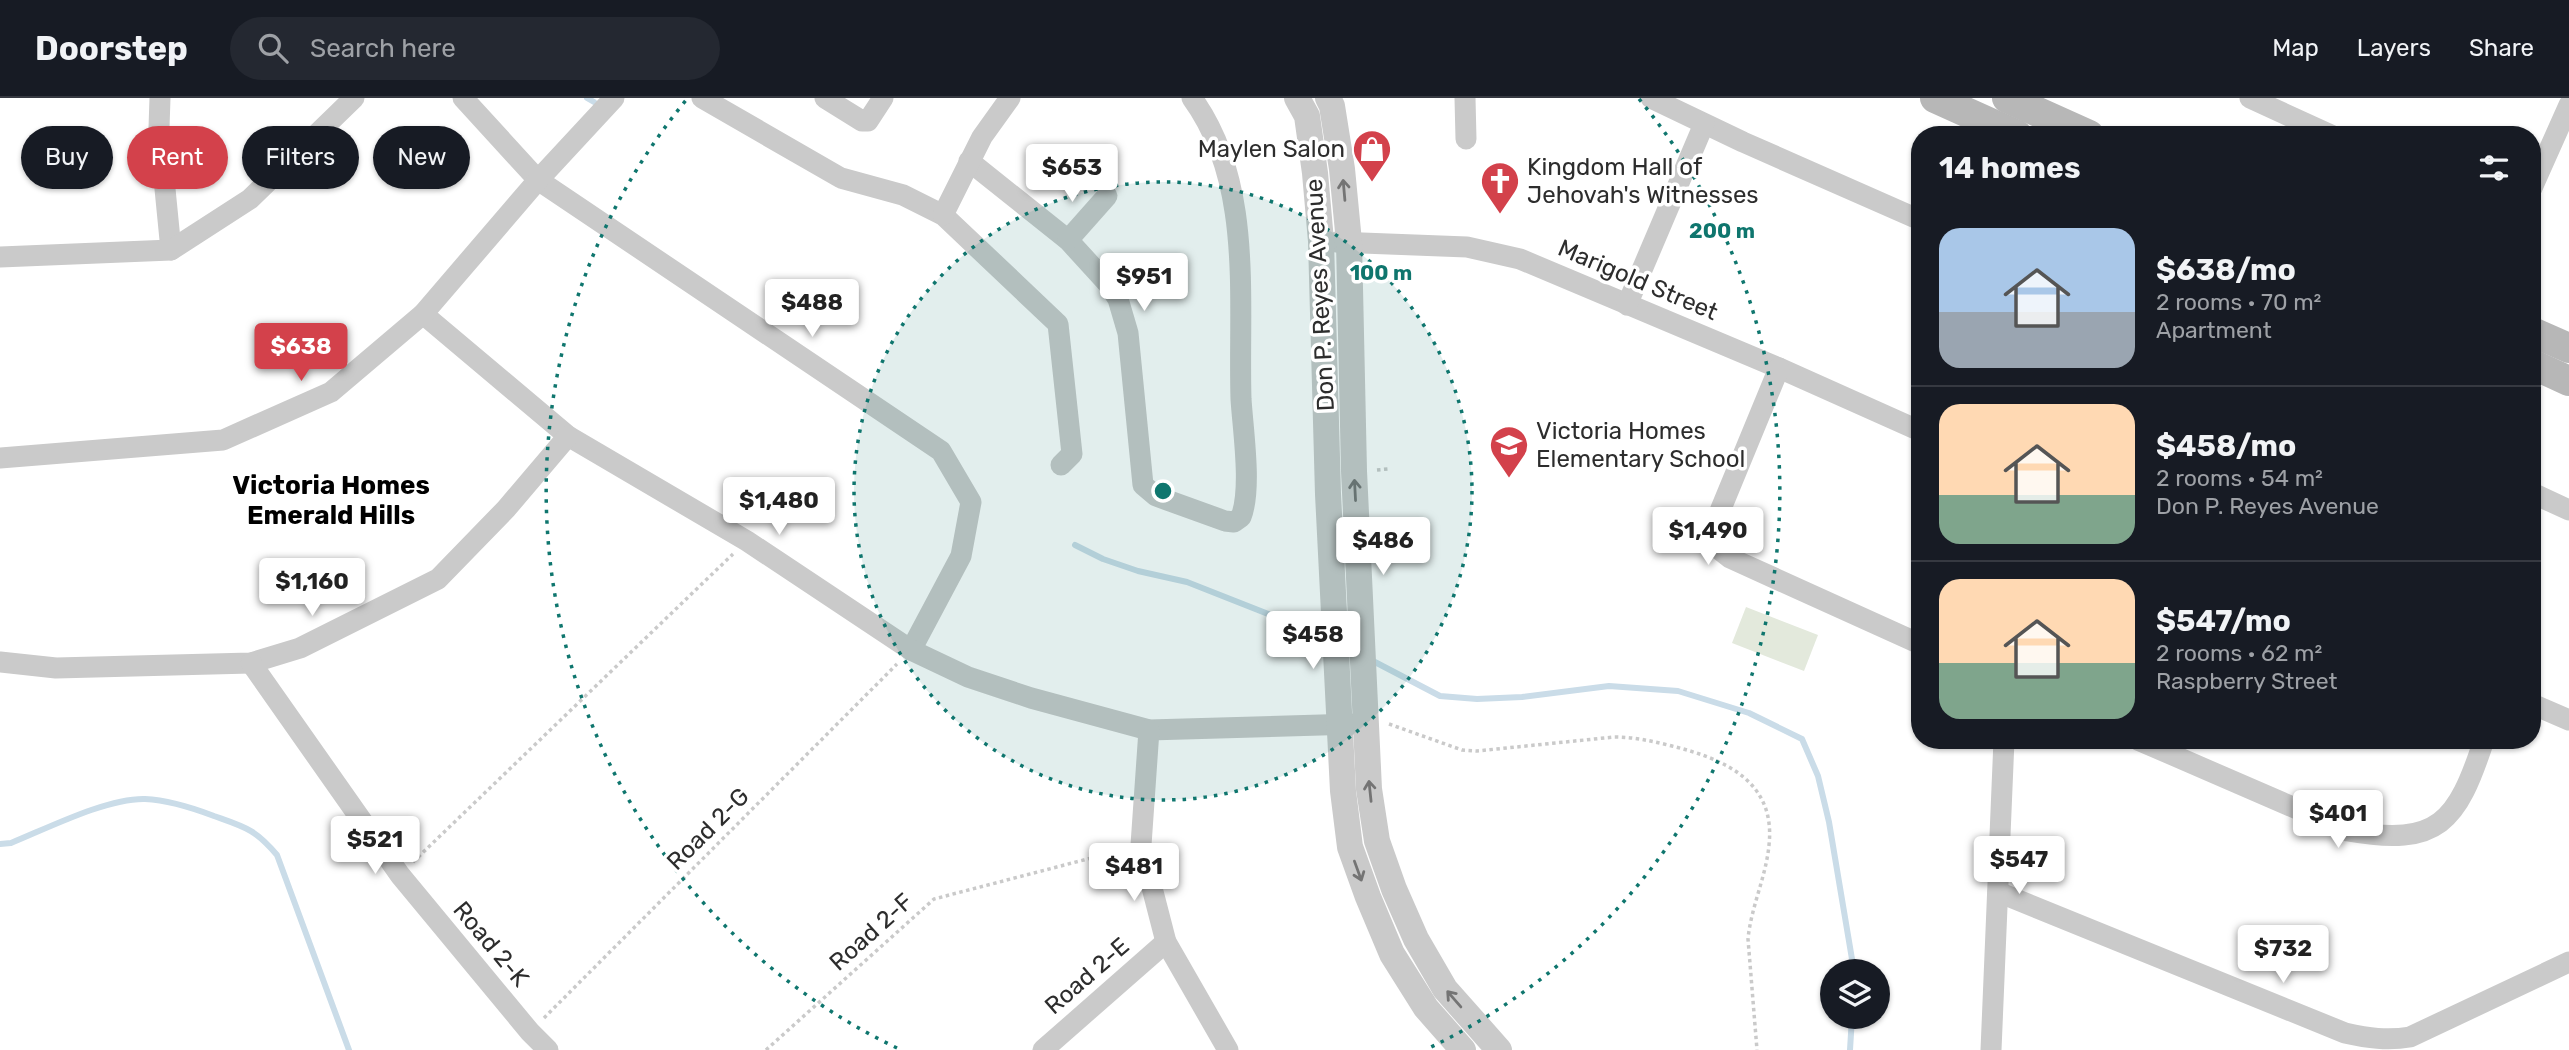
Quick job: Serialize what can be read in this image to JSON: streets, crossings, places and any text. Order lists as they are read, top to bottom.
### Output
{
  "streets": {
    "street": [
      "Marigold Street",
      "Don P. Reyes Avenue",
      "Road 2-K",
      "Road 2-E"
    ],
    "path": ["Road 2-G", "Road 2-F"]
  },
  "crossings": [
    ["Marigold Street", "Don P. Reyes Avenue"],
    ["Road 2-G", "Road 2-K"]
  ],
  "districts": ["Victoria Homes Emerald Hills"],
  "places": {
    "shop": ["Maylen Salon"],
    "church": ["Kingdom Hall of Jehovah's Witnesses"],
    "school or university": ["Victoria Homes Elementary School"]
  },
  "page": {
    "header": "Doorstep",
    "search": "Search here",
    "nav": ["Map", "Layers", "Share"],
    "chip": [
      "Buy",
      "Rent",
      "Filters",
      "New"
    ],
    "heading": "14 homes",
    "price": [
      "$653",
      "$951",
      "$488",
      "$638",
      "$1,480",
      "$1,490",
      "$486",
      "$1,160",
      "$458",
      "$401",
      "$521",
      "$547",
      "$481",
      "$732"
    ],
    "list": [
      {
        "name": "$638/mo",
        "note": "2 rooms · 70 m² · Apartment"
      },
      {
        "name": "$458/mo",
        "note": "2 rooms · 54 m² · Don P. Reyes Avenue"
      },
      {
        "name": "$547/mo",
        "note": "2 rooms · 62 m² · Raspberry Street"
      }
    ]
  },
  "rings": ["200 m", "100 m"]
}
